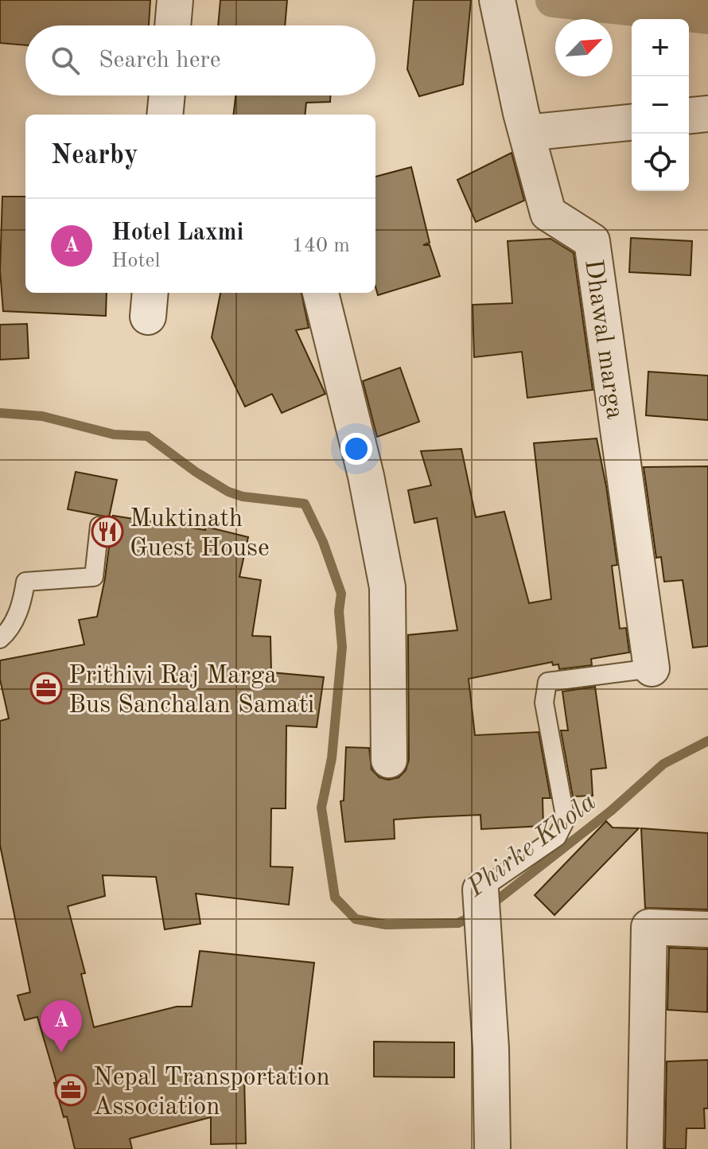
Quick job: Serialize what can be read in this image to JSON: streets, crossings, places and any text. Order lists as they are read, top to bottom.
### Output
{
  "streets": {
    "street": ["Dhawal marga"]
  },
  "water": ["Phirke Khola"],
  "places": {
    "restaurant": ["Muktinath Guest House"],
    "office": ["Prithivi Raj Marga Bus Sanchalan Samati", "Nepal Transportation Association"]
  },
  "north": "top right",
  "page": {
    "map_buttons": ["+", "−"],
    "search": "Search here",
    "heading": "Nearby",
    "list": [
      {
        "mark": "A",
        "name": "Hotel Laxmi",
        "note": "Hotel",
        "value": "140 m"
      }
    ],
    "pins": "A"
  }
}
